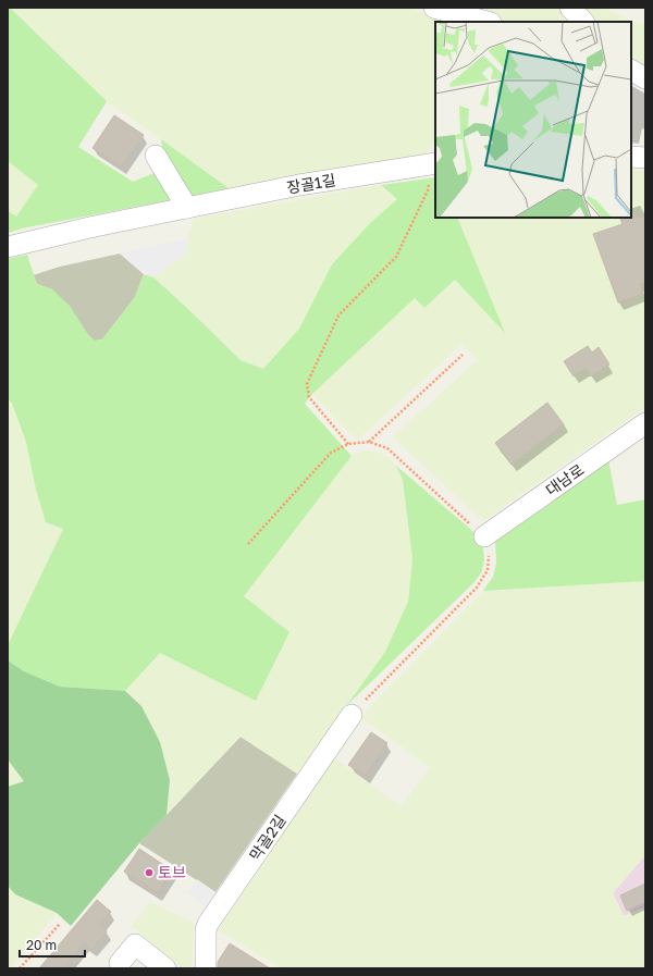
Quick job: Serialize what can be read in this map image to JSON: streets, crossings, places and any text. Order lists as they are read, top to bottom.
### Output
{
  "streets": {
    "street": ["장골1길", "대남로", "막골2길"]
  },
  "places": ["토브"],
  "scale_bar": "20 m"
}
